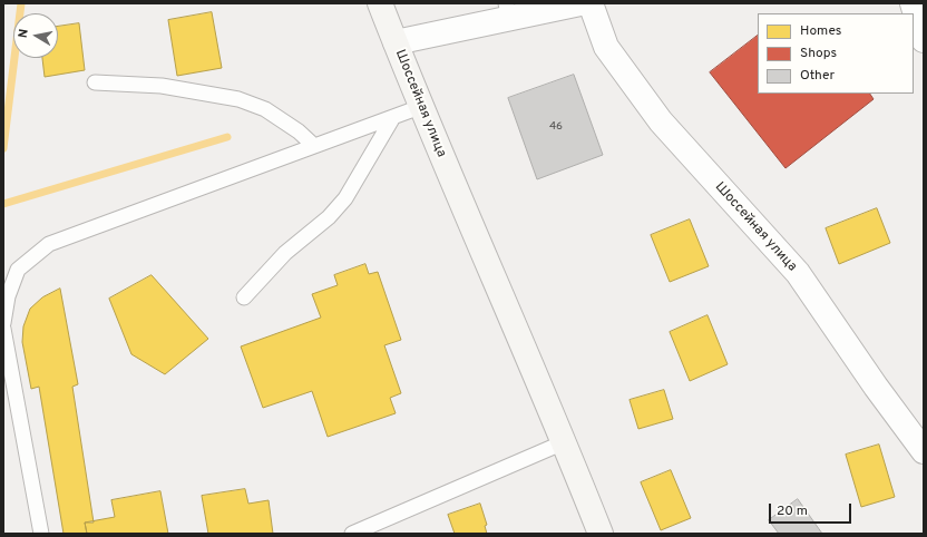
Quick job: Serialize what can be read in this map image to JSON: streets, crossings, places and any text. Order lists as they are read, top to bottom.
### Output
{
  "streets": {
    "main road": ["Шоссейная улица"]
  },
  "house_numbers": ["46"],
  "legend": ["Homes", "Shops", "Other"],
  "scale_bar": "20 m",
  "north": "left"
}
